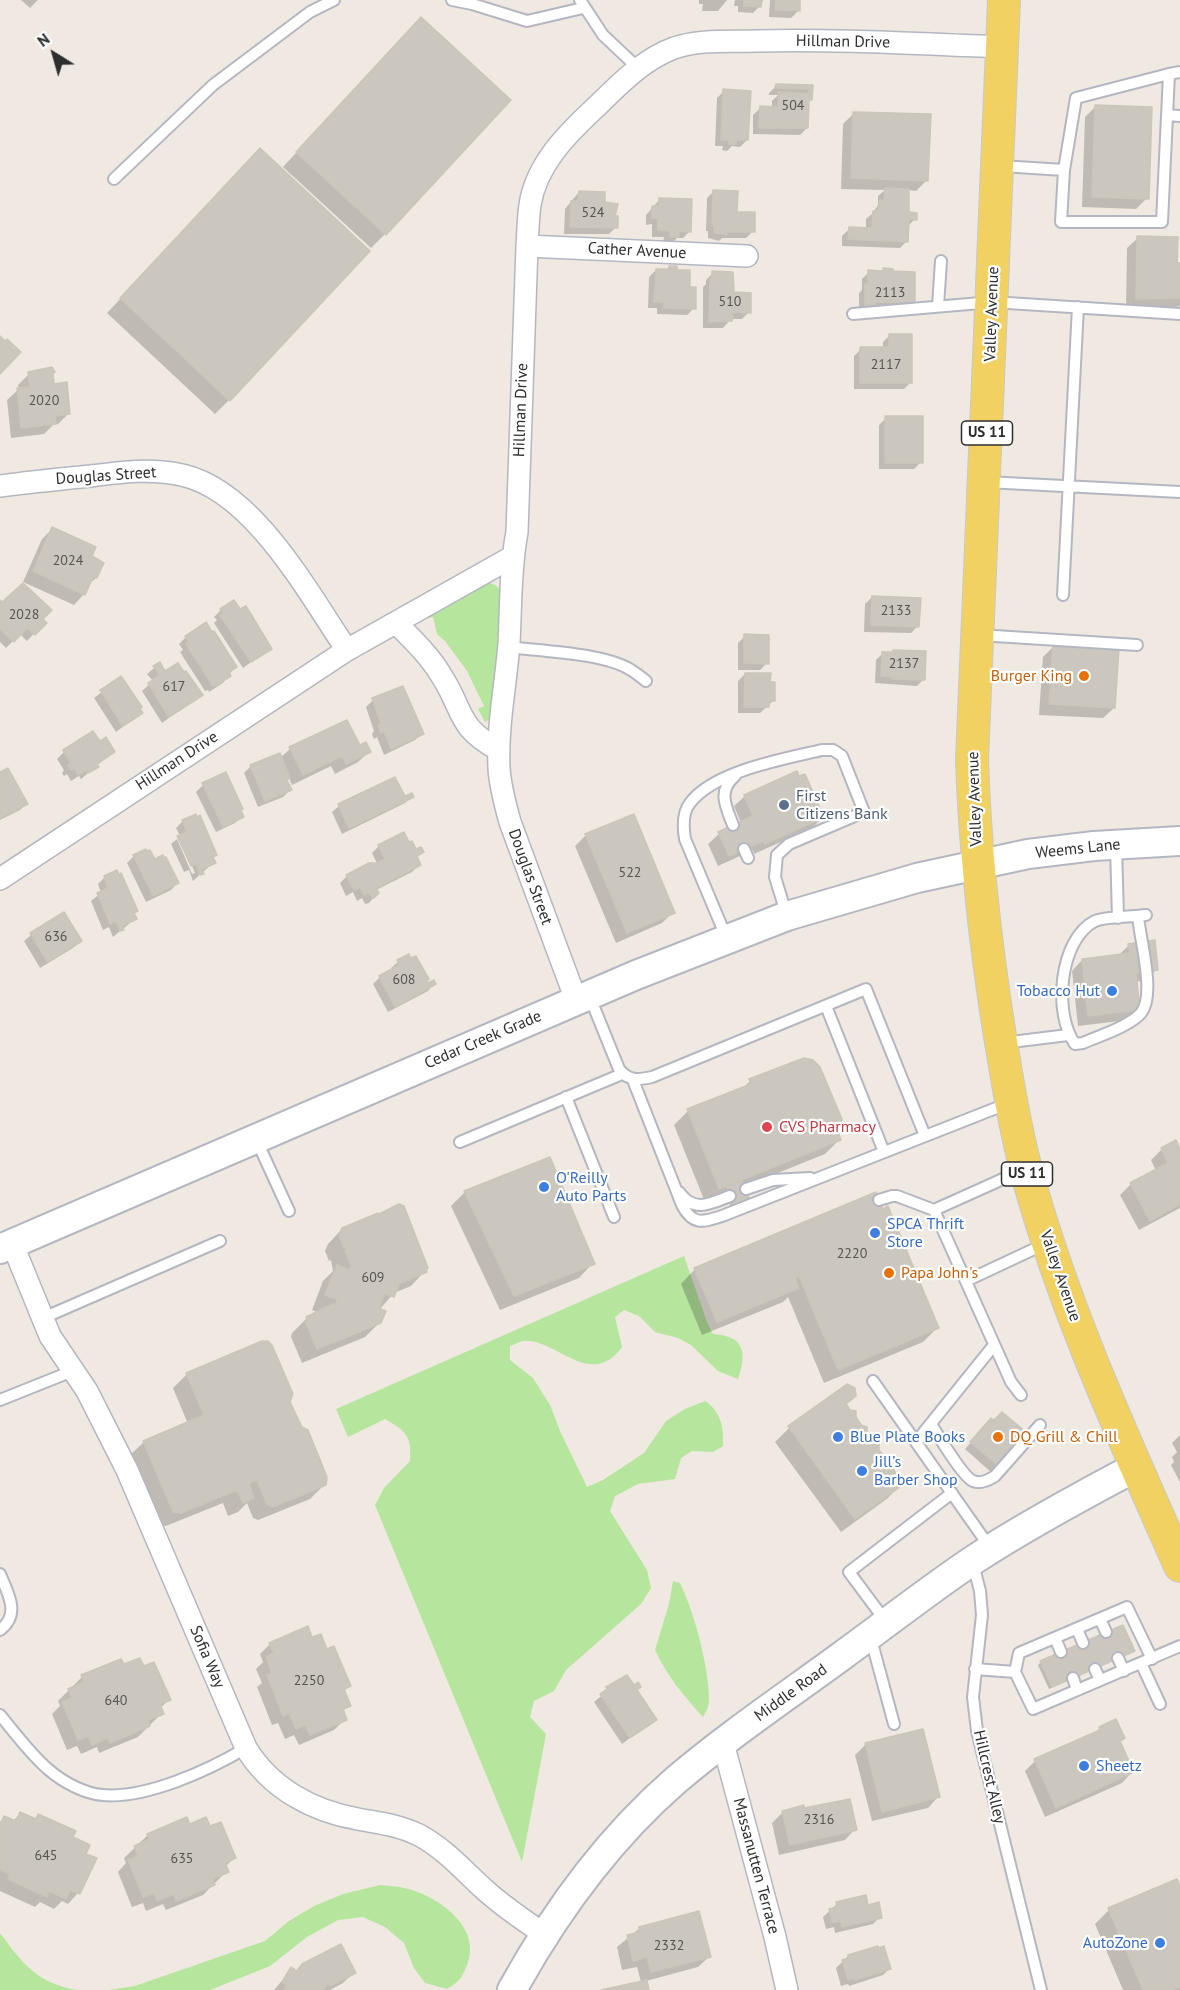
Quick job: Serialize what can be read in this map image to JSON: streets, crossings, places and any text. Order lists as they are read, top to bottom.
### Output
{
  "streets": {
    "main road": [
      "Valley Avenue",
      "US 11",
      "Weems Lane",
      "Cedar Creek Grade",
      "Middle Road"
    ],
    "street": [
      "Hillman Drive",
      "Cather Avenue",
      "Douglas Street",
      "Sofia Way",
      "Massanutten Terrace"
    ],
    "lane": ["Hillcrest Alley"]
  },
  "crossings": [
    ["Hillman Drive", "Cather Avenue"],
    ["Hillman Drive", "Valley Avenue"],
    ["Hillman Drive", "Douglas Street"],
    ["Valley Avenue", "Weems Lane"],
    ["Valley Avenue", "Cedar Creek Grade"],
    ["Valley Avenue", "Middle Road"],
    ["Douglas Street", "Cedar Creek Grade"],
    ["Weems Lane", "Cedar Creek Grade"],
    ["Cedar Creek Grade", "Sofia Way"],
    ["Sofia Way", "Middle Road"],
    ["Middle Road", "Hillcrest Alley"],
    ["Middle Road", "Massanutten Terrace"]
  ],
  "places": [
    "Burger King",
    "First Citizens Bank",
    "Tobacco Hut",
    "CVS Pharmacy",
    "O'Reilly Auto Parts",
    "SPCA Thrift Store",
    "Papa John's",
    "Blue Plate Books",
    "DQ Grill & Chill",
    "Jill’s Barber Shop",
    "Sheetz",
    "AutoZone"
  ],
  "house_numbers": [
    "504",
    "524",
    "2113",
    "510",
    "2117",
    "2020",
    "2024",
    "2133",
    "2028",
    "2137",
    "617",
    "522",
    "636",
    "608",
    "2220",
    "609",
    "2250",
    "640",
    "2316",
    "645",
    "635",
    "2332"
  ],
  "north": "top left"
}
